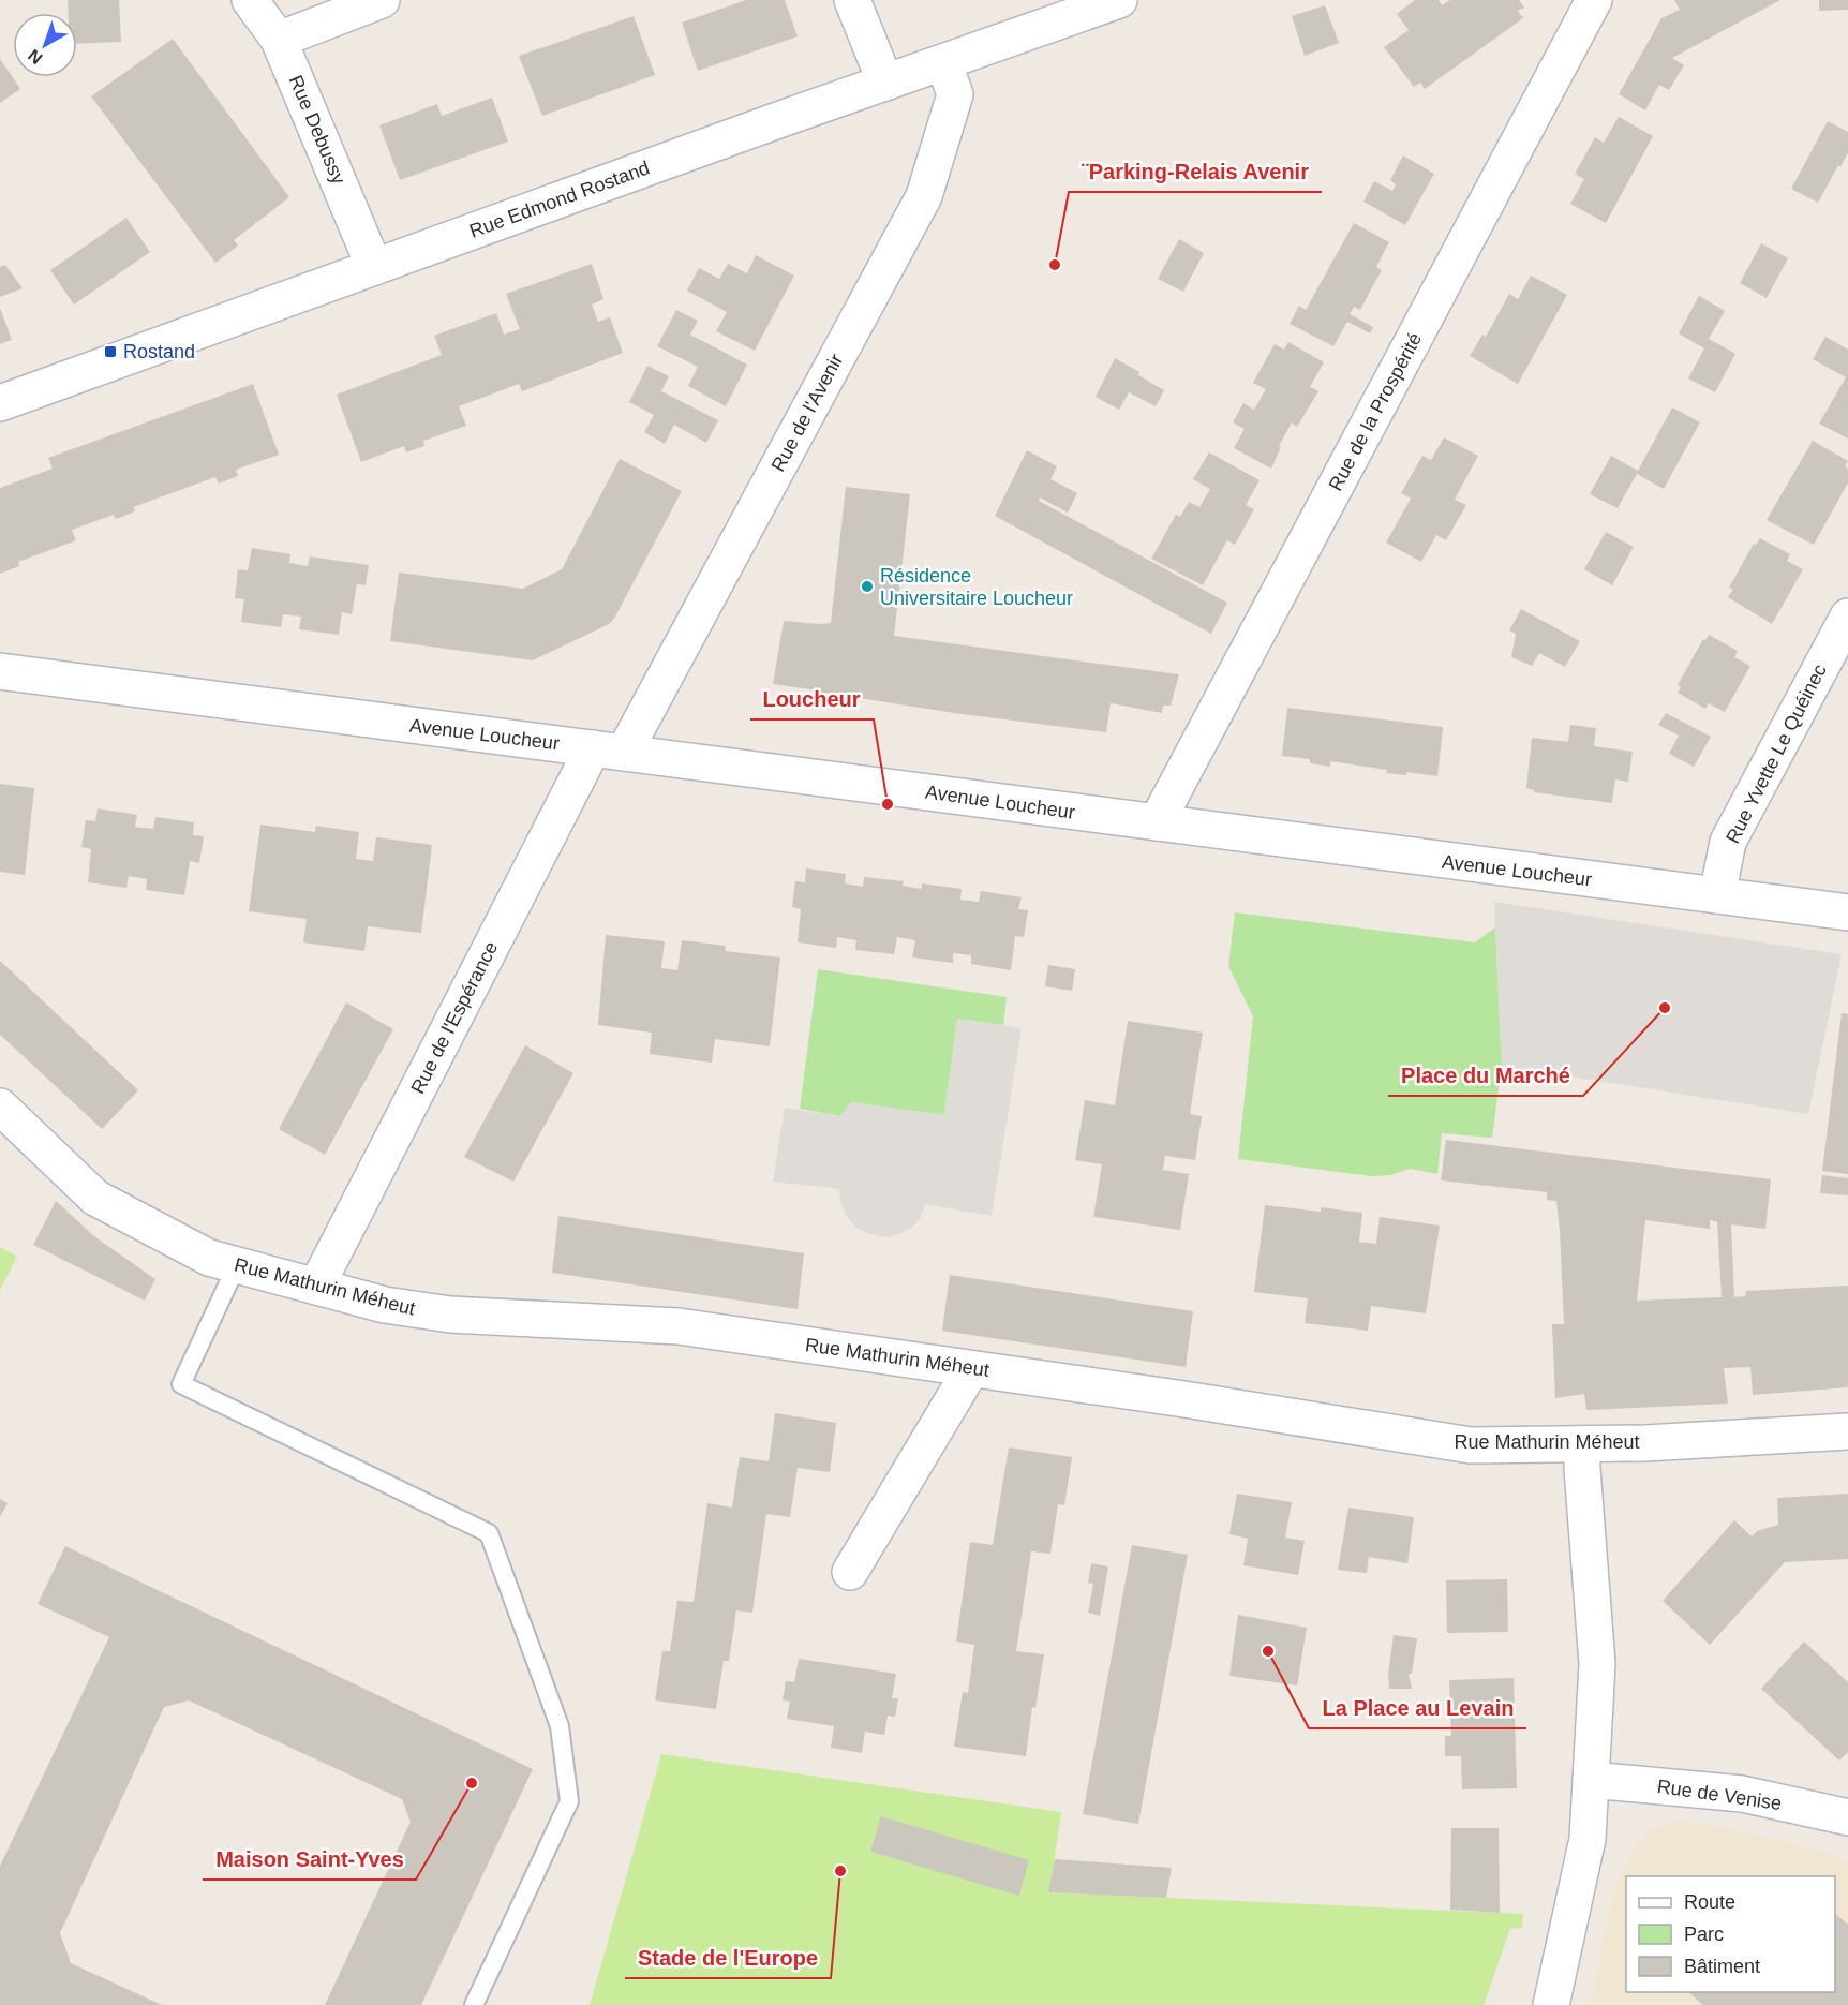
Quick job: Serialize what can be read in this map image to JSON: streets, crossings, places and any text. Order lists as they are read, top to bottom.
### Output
{
  "streets": {
    "street": [
      "Rue Debussy",
      "Rue Edmond Rostand",
      "Rue de la Prospérité",
      "Rue de l'Avenir",
      "Avenue Loucheur",
      "Rue Yvette Le Quéinec",
      "Rue de l'Espérance",
      "Rue Mathurin Méheut",
      "Rue de Venise"
    ]
  },
  "crossings": [
    ["Rue Debussy", "Rue Edmond Rostand"],
    ["Rue Edmond Rostand", "Rue de l'Avenir"],
    ["Rue de la Prospérité", "Avenue Loucheur"],
    ["Rue de l'Avenir", "Avenue Loucheur"],
    ["Rue de l'Avenir", "Rue de l'Espérance"],
    ["Avenue Loucheur", "Rue Yvette Le Quéinec"],
    ["Avenue Loucheur", "Rue de l'Espérance"],
    ["Rue de l'Espérance", "Rue Mathurin Méheut"]
  ],
  "places": {
    "other": [
      "¨Parking-Relais Avenir",
      "Résidence Universitaire Loucheur",
      "Loucheur",
      "Place du Marché",
      "La Place au Levain",
      "Maison Saint-Yves",
      "Stade de l'Europe"
    ],
    "transit": ["Rostand"]
  },
  "legend": ["Route", "Parc", "Bâtiment"],
  "north": "bottom left"
}
